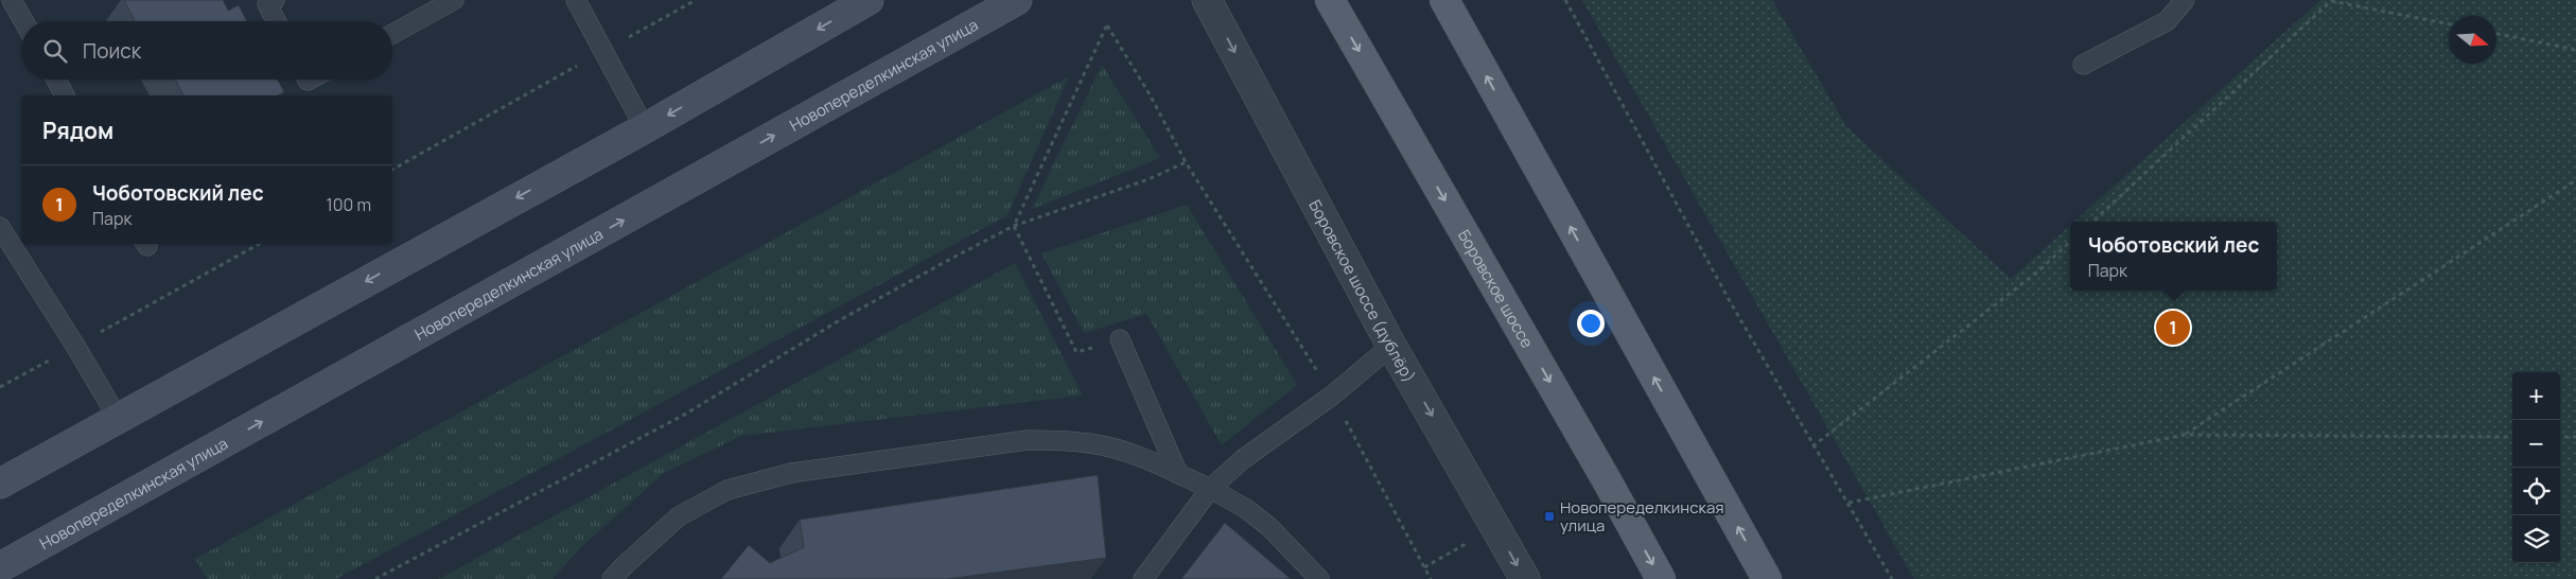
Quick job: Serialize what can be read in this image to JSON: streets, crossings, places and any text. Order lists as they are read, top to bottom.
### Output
{
  "streets": {
    "main road": ["Новопеределкинская улица", "Боровское шоссе"],
    "street": ["Боровское шоссе (дублёр)"]
  },
  "one_way": ["Боровское шоссе (дублёр)"],
  "places": {
    "transit": ["Новопеределкинская улица"]
  },
  "north": "right",
  "page": {
    "search": "Поиск",
    "heading": "Рядом",
    "list": [
      {
        "mark": "1",
        "name": "Чоботовский лес",
        "note": "Парк",
        "value": "100 m"
      }
    ],
    "popup": ["Чоботовский лес", "Парк"],
    "pins": "1",
    "map_buttons": ["+", "−"]
  }
}
